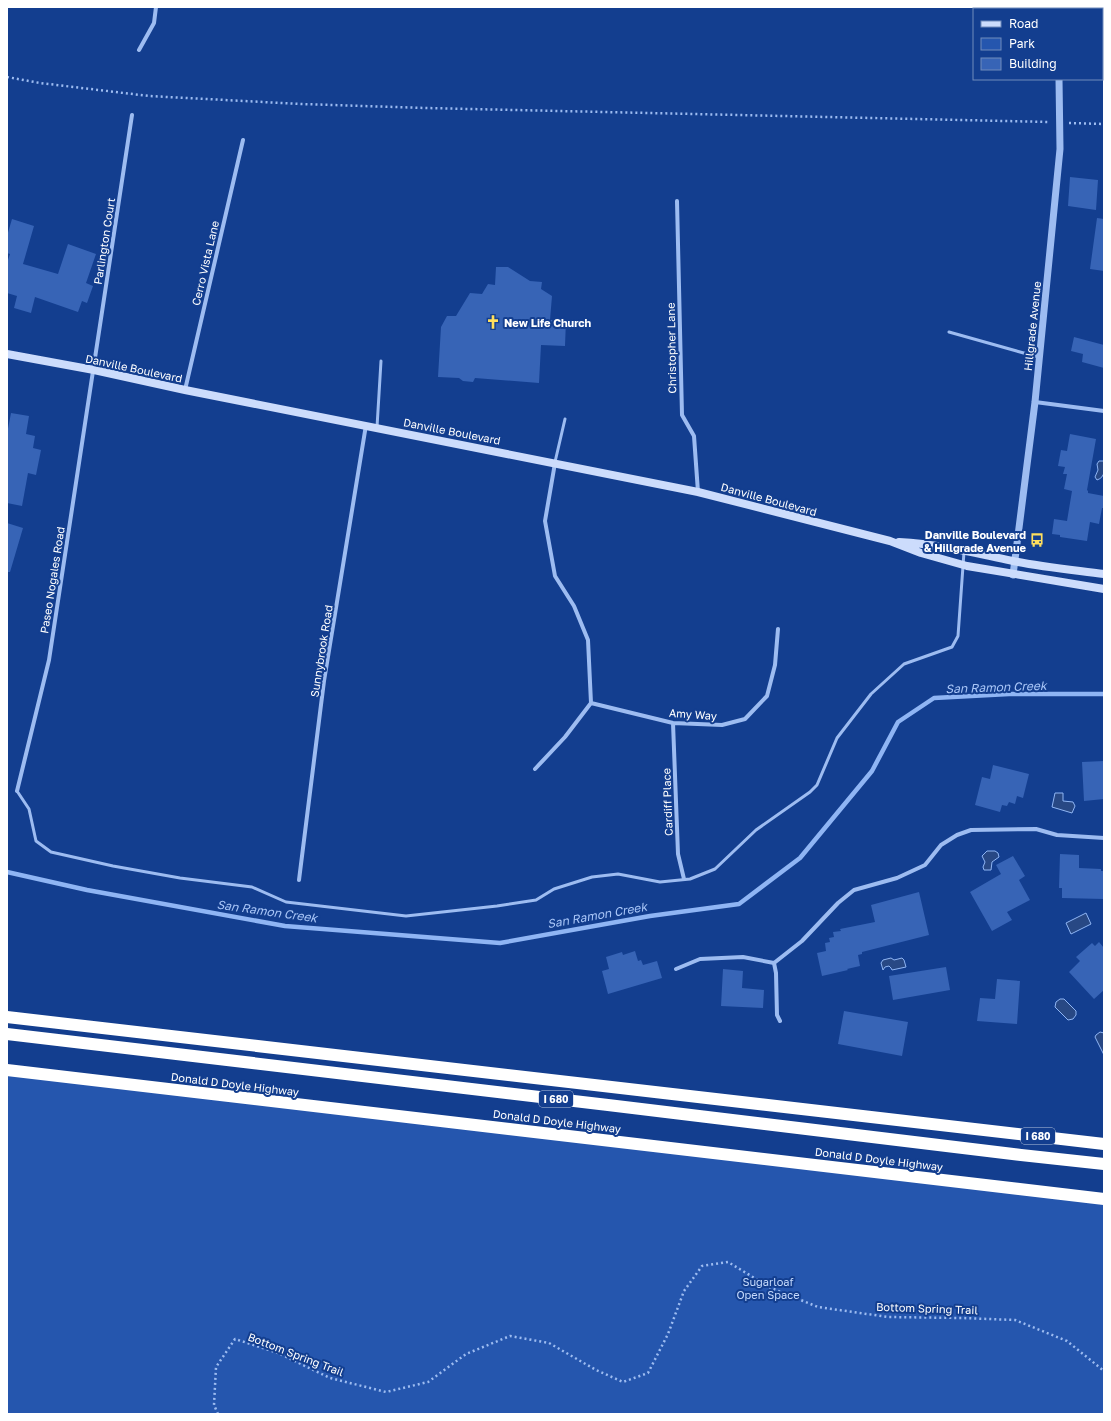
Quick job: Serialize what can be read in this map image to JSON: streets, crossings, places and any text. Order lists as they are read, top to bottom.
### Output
{
  "streets": {
    "highway": ["Donald D Doyle Highway", "I 680"],
    "main road": ["Danville Boulevard"],
    "street": [
      "Parlington Court",
      "Cerro Vista Lane",
      "Hillgrade Avenue",
      "Christopher Lane",
      "Paseo Nogales Road",
      "Sunnybrook Road",
      "Amy Way",
      "Cardiff Place"
    ],
    "path": ["Bottom Spring Trail"]
  },
  "crossings": [
    ["Parlington Court", "Danville Boulevard"],
    ["Parlington Court", "Paseo Nogales Road"],
    ["Cerro Vista Lane", "Danville Boulevard"],
    ["Hillgrade Avenue", "Danville Boulevard"],
    ["Christopher Lane", "Danville Boulevard"],
    ["Danville Boulevard", "Paseo Nogales Road"],
    ["Danville Boulevard", "Sunnybrook Road"],
    ["Amy Way", "Cardiff Place"]
  ],
  "water": ["San Ramon Creek"],
  "parks": ["Sugarloaf Open Space"],
  "places": {
    "church": ["New Life Church"],
    "bus stop": ["Danville Boulevard & Hillgrade Avenue"]
  },
  "legend": ["Road", "Park", "Building"]
}
